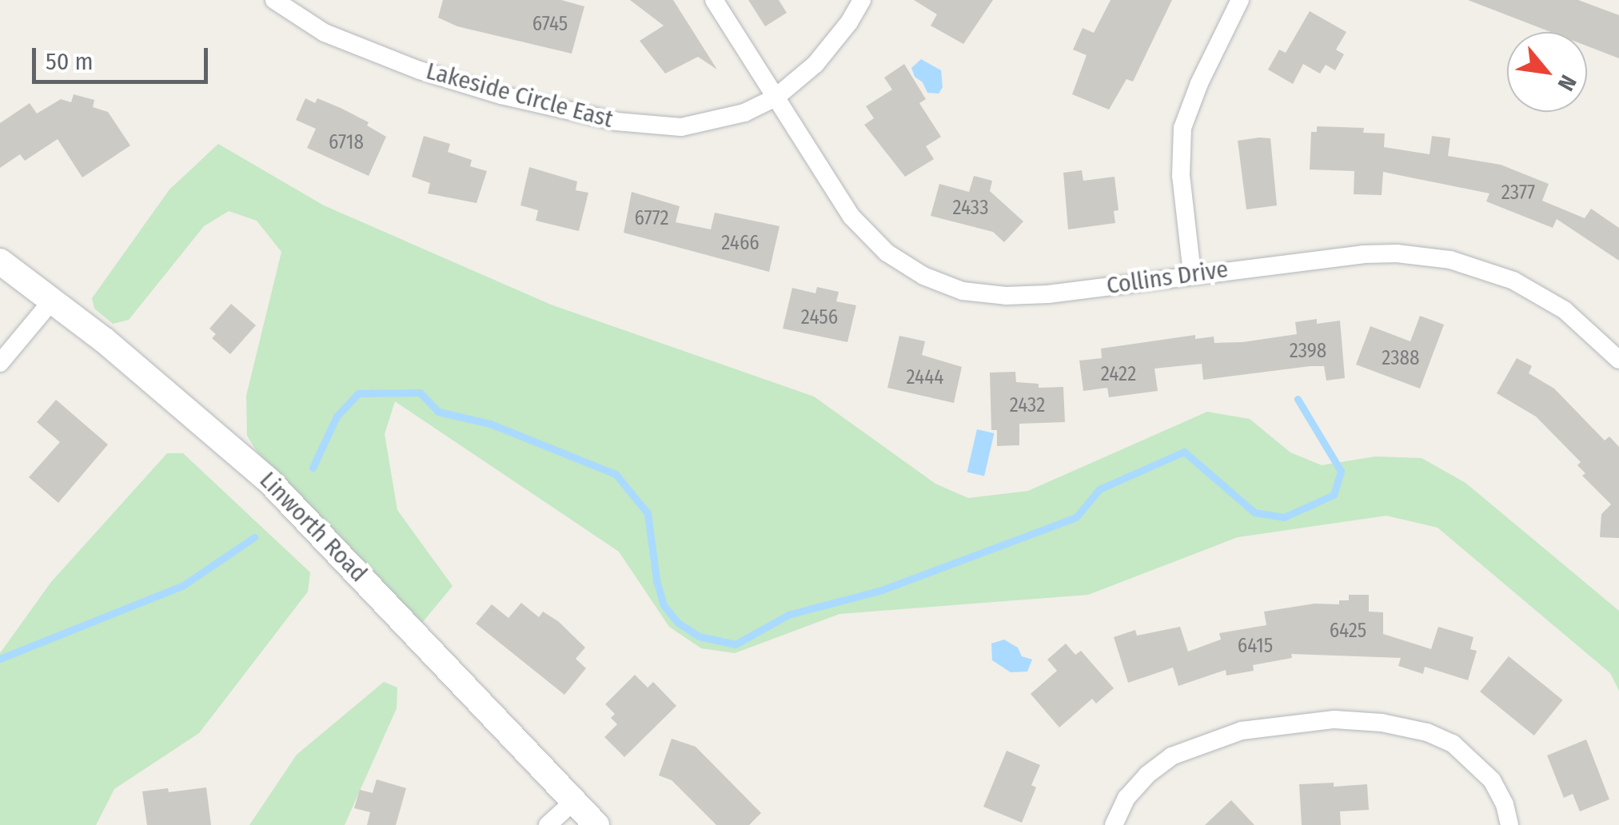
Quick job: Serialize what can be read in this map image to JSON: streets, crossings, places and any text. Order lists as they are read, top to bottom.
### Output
{
  "streets": {
    "main road": ["Linworth Road"],
    "street": ["Lakeside Circle East", "Collins Drive"]
  },
  "crossings": [
    ["Lakeside Circle East", "Collins Drive"]
  ],
  "house_numbers": [
    "6745",
    "6718",
    "2377",
    "2433",
    "6772",
    "2466",
    "2456",
    "2398",
    "2388",
    "2422",
    "2444",
    "2432",
    "6425",
    "6415"
  ],
  "scale_bar": "50 m",
  "north": "bottom right"
}
